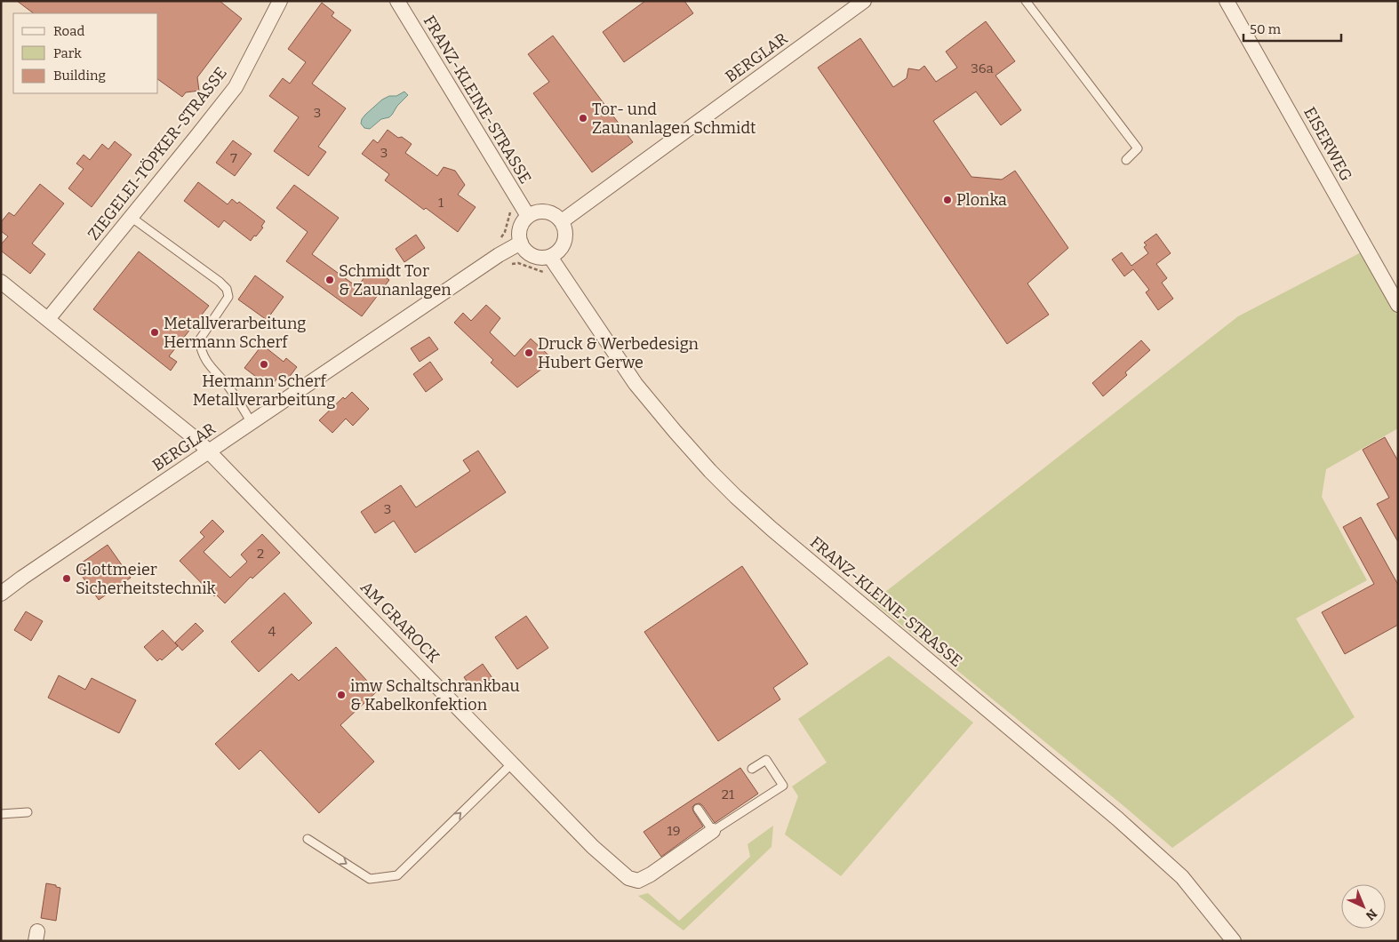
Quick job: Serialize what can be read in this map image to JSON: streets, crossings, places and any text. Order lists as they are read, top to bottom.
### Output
{
  "streets": {
    "street": [
      "BERGLAR",
      "FRANZ-KLEINE-STRASSE",
      "EISERWEG",
      "ZIEGELEI-TÖPKER-STRASSE",
      "AM GRAROCK"
    ]
  },
  "crossings": [
    ["BERGLAR", "FRANZ-KLEINE-STRASSE"],
    ["BERGLAR", "AM GRAROCK"],
    ["ZIEGELEI-TÖPKER-STRASSE", "AM GRAROCK"]
  ],
  "places": [
    "Tor- und Zaunanlagen Schmidt",
    "Plonka",
    "Schmidt Tor & Zaunanlagen",
    "Metallverarbeitung Hermann Scherf",
    "Druck & Werbedesign Hubert Gerwe",
    "Hermann Scherf Metallverarbeitung",
    "Glottmeier Sicherheitstechnik",
    "imw Schaltschrankbau & Kabelkonfektion"
  ],
  "house_numbers": [
    "36a",
    "3",
    "3",
    "7",
    "1",
    "3",
    "2",
    "4",
    "21",
    "19"
  ],
  "legend": ["Road", "Park", "Building"],
  "scale_bar": "50 m",
  "north": "bottom right"
}
